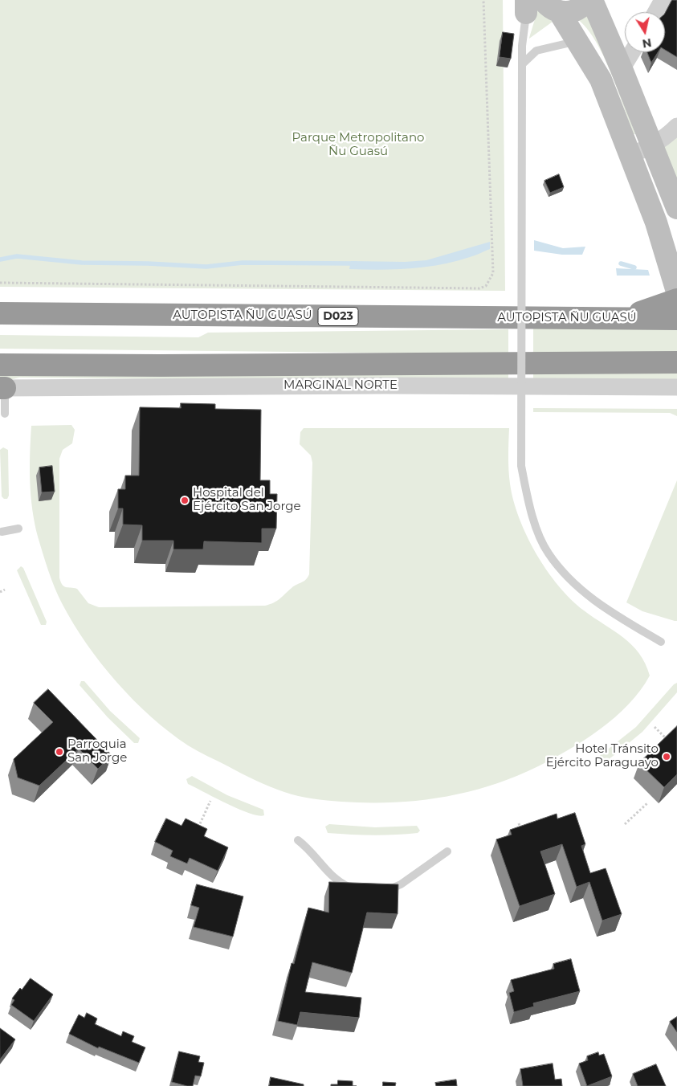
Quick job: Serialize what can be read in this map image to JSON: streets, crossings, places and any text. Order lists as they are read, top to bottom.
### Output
{
  "streets": {
    "highway": ["AUTOPISTA ÑU GUASÚ", "D023"],
    "street": ["MARGINAL NORTE"]
  },
  "parks": ["Parque Metropolitano Ñu Guasú"],
  "places": ["Hospital del Ejército San Jorge", "Parroquia San Jorge", "Hotel Tránsito Ejército Paraguayo"],
  "north": "bottom"
}
